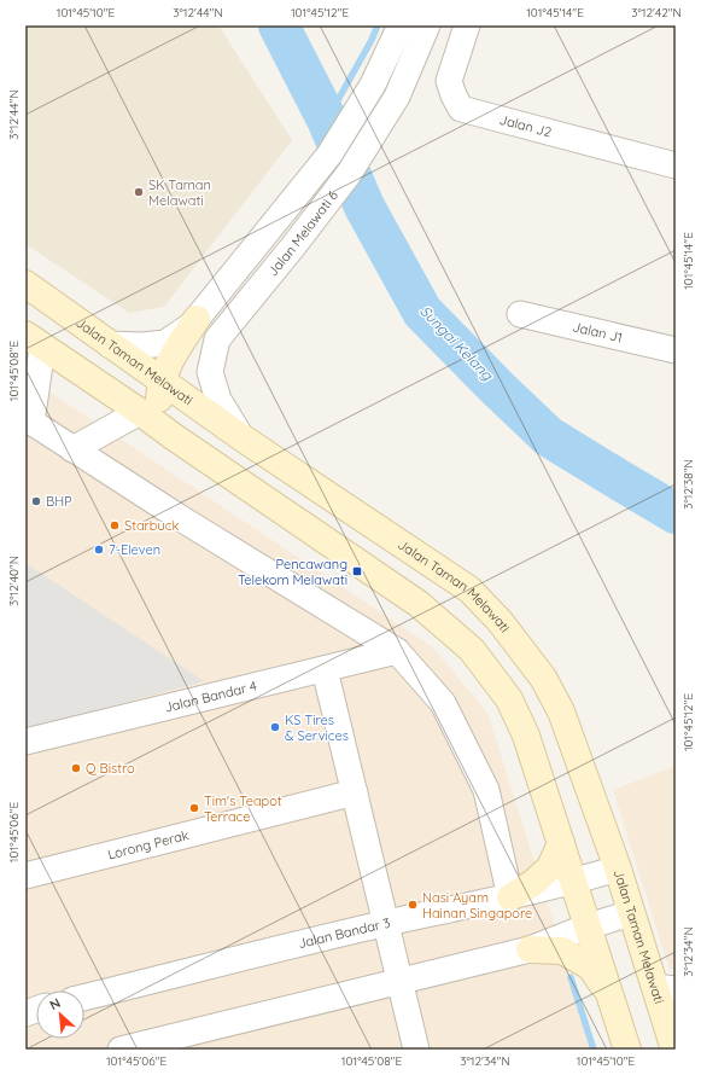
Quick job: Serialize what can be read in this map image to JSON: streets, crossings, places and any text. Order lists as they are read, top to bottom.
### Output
{
  "streets": {
    "main road": ["Jalan Taman Melawati"],
    "street": [
      "Jalan J2",
      "Jalan Melawati 6",
      "Jalan J1",
      "Jalan Bandar 4",
      "Lorong Perak",
      "Jalan Bandar 3"
    ]
  },
  "crossings": [
    ["Jalan Melawati 6", "Jalan Taman Melawati"],
    ["Jalan Taman Melawati", "Jalan Bandar 3"]
  ],
  "water": ["Sungai Kelang"],
  "places": {
    "other": [
      "SK Taman Melawati",
      "BHP",
      "Starbuck",
      "7-Eleven",
      "KS Tires & Services",
      "Q Bistro",
      "Tim's Teapot Terrace",
      "Nasi Ayam Hainan Singapore"
    ],
    "transit": ["Pencawang Telekom Melawati"]
  },
  "north": "top left",
  "coordinates": [
    "101°45'10\"E",
    "3°12'44\"N",
    "101°45'12\"E",
    "101°45'14\"E",
    "3°12'42\"N",
    "101°45'08\"E",
    "3°12'38\"N",
    "3°12'40\"N",
    "101°45'06\"E",
    "3°12'34\"N"
  ]
}
